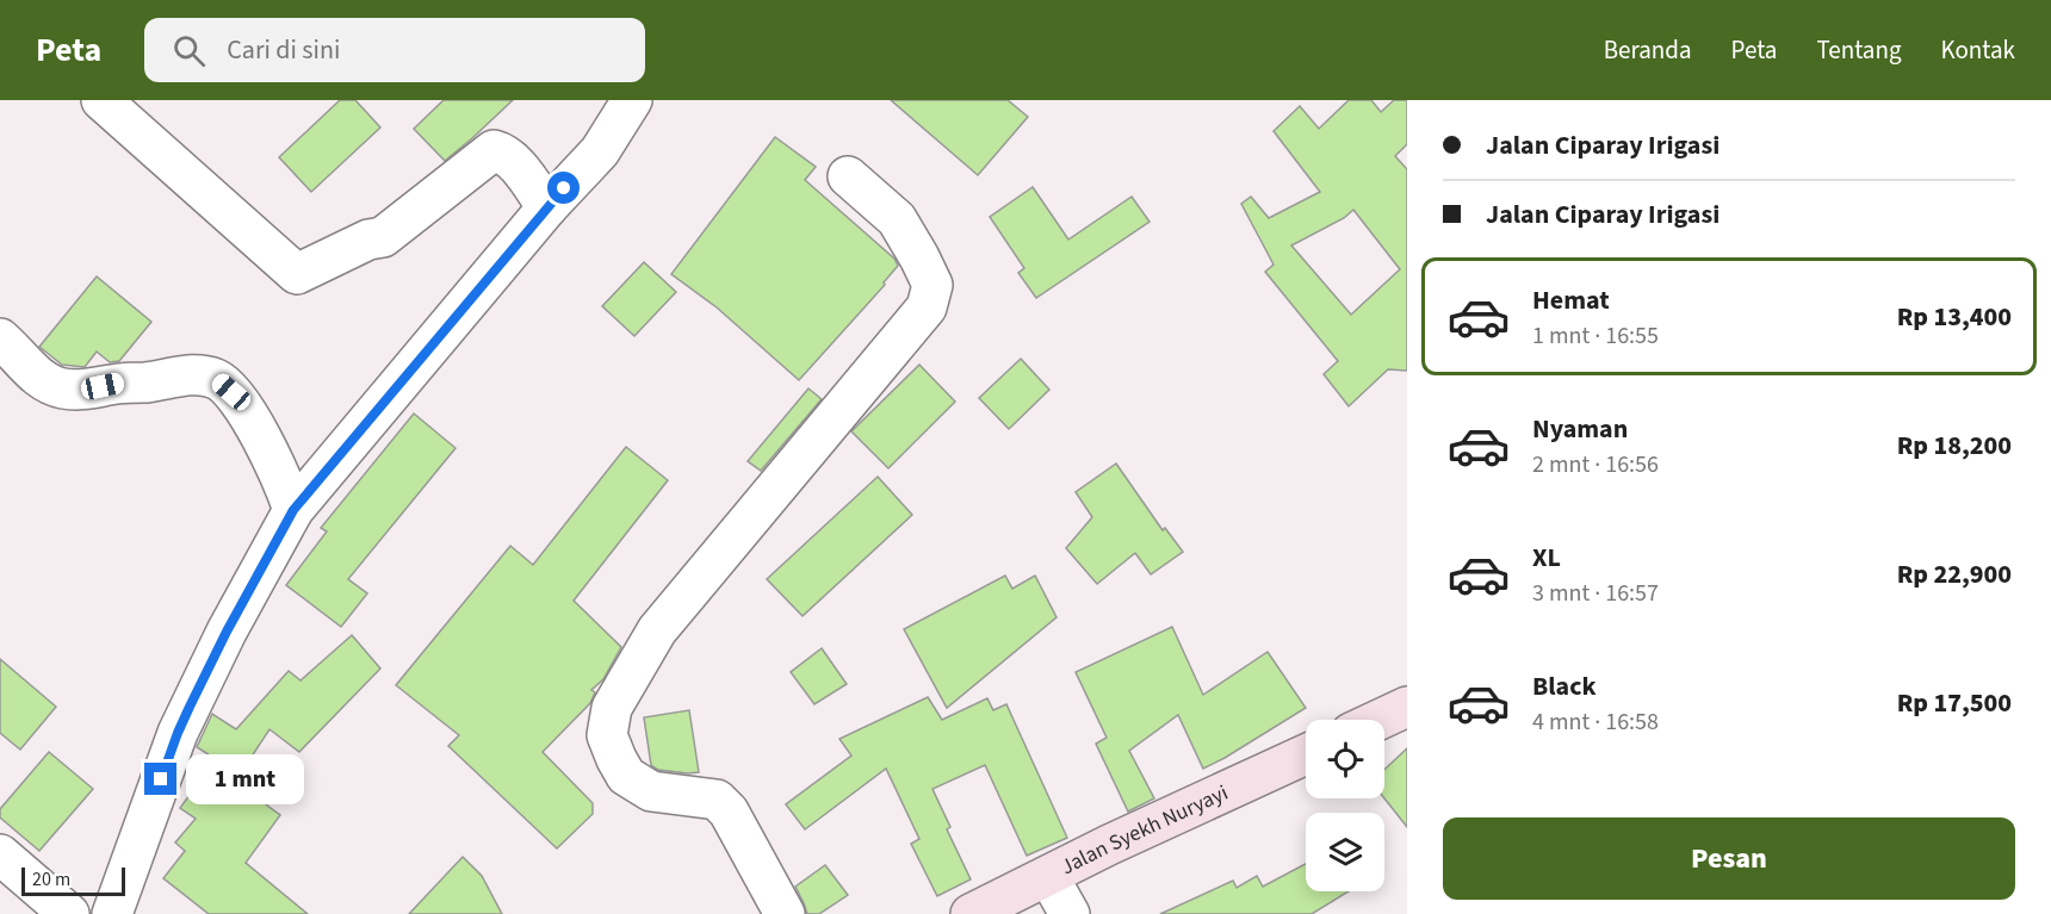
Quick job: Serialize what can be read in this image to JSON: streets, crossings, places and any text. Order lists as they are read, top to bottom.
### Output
{
  "streets": {
    "main road": ["Jalan Syekh Nuryayi"]
  },
  "scale_bar": "20 m",
  "page": {
    "header": "Peta",
    "search": "Cari di sini",
    "nav": [
      "Beranda",
      "Peta",
      "Tentang",
      "Kontak"
    ],
    "banner": ["Jalan Ciparay Irigasi", "Jalan Ciparay Irigasi"],
    "list": [
      {
        "name": "Hemat",
        "note": "1 mnt · 16:55",
        "value": "Rp 13,400"
      },
      {
        "name": "Nyaman",
        "note": "2 mnt · 16:56",
        "value": "Rp 18,200"
      },
      {
        "name": "XL",
        "note": "3 mnt · 16:57",
        "value": "Rp 22,900"
      },
      {
        "name": "Black",
        "note": "4 mnt · 16:58",
        "value": "Rp 17,500"
      }
    ],
    "bubble": "1 mnt",
    "buttons": "Pesan",
    "scale": "20 m"
  }
}
